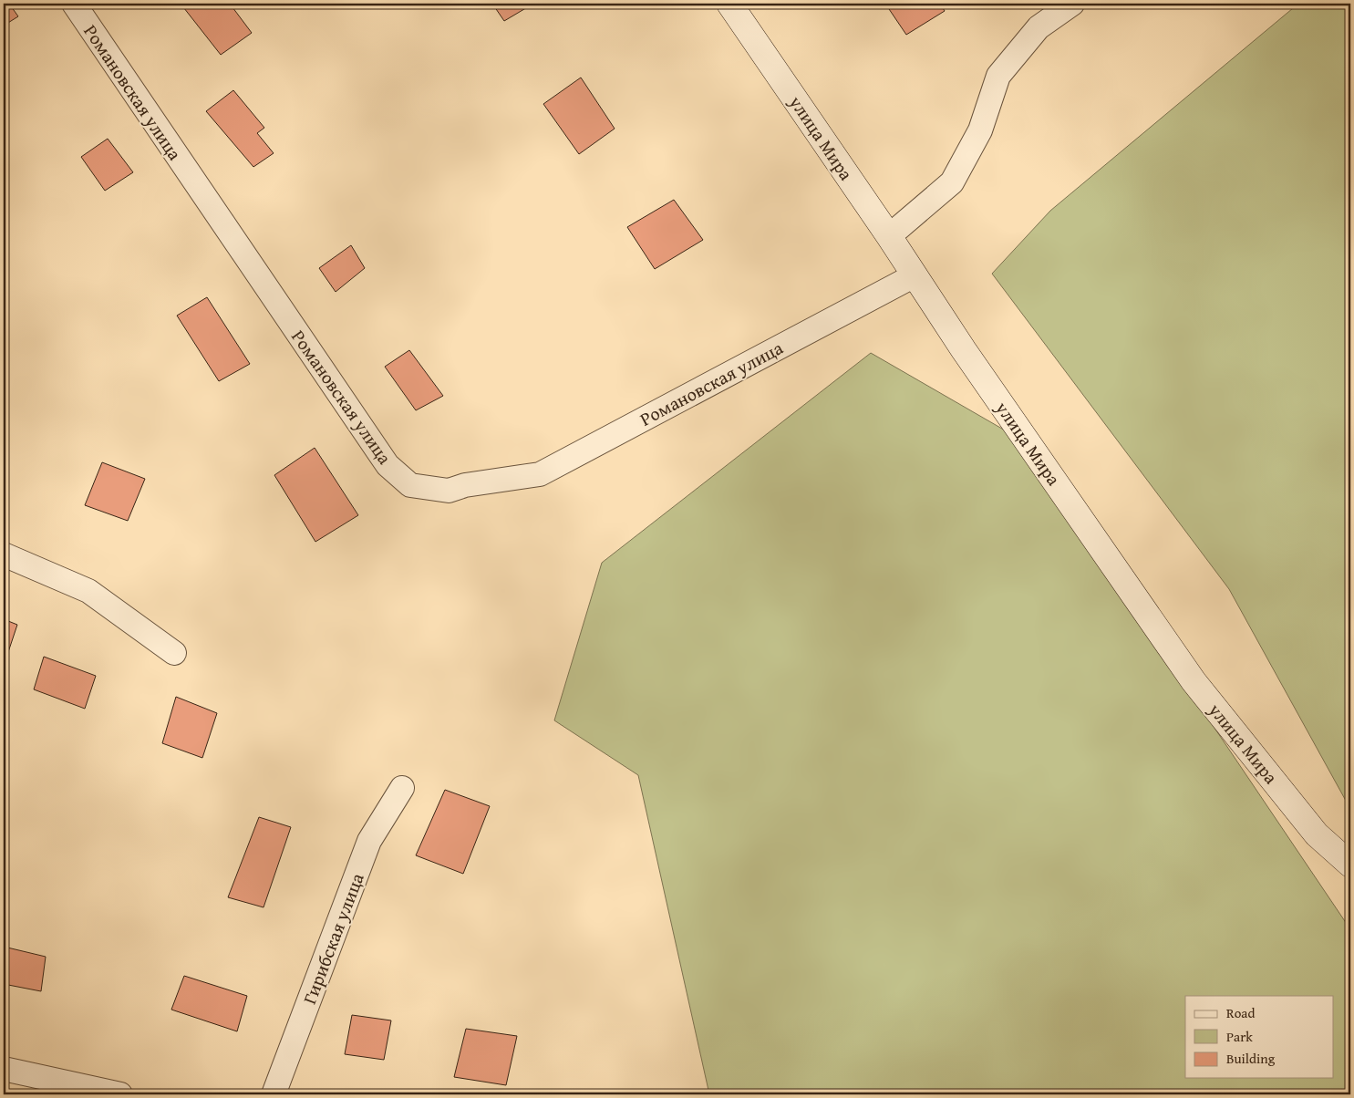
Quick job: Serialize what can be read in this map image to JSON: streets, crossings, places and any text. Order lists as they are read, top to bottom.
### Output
{
  "streets": {
    "street": ["Романовская улица", "улица Мира", "Гирибская улица"]
  },
  "crossings": [
    ["Романовская улица", "улица Мира"]
  ],
  "legend": ["Road", "Park", "Building"]
}
